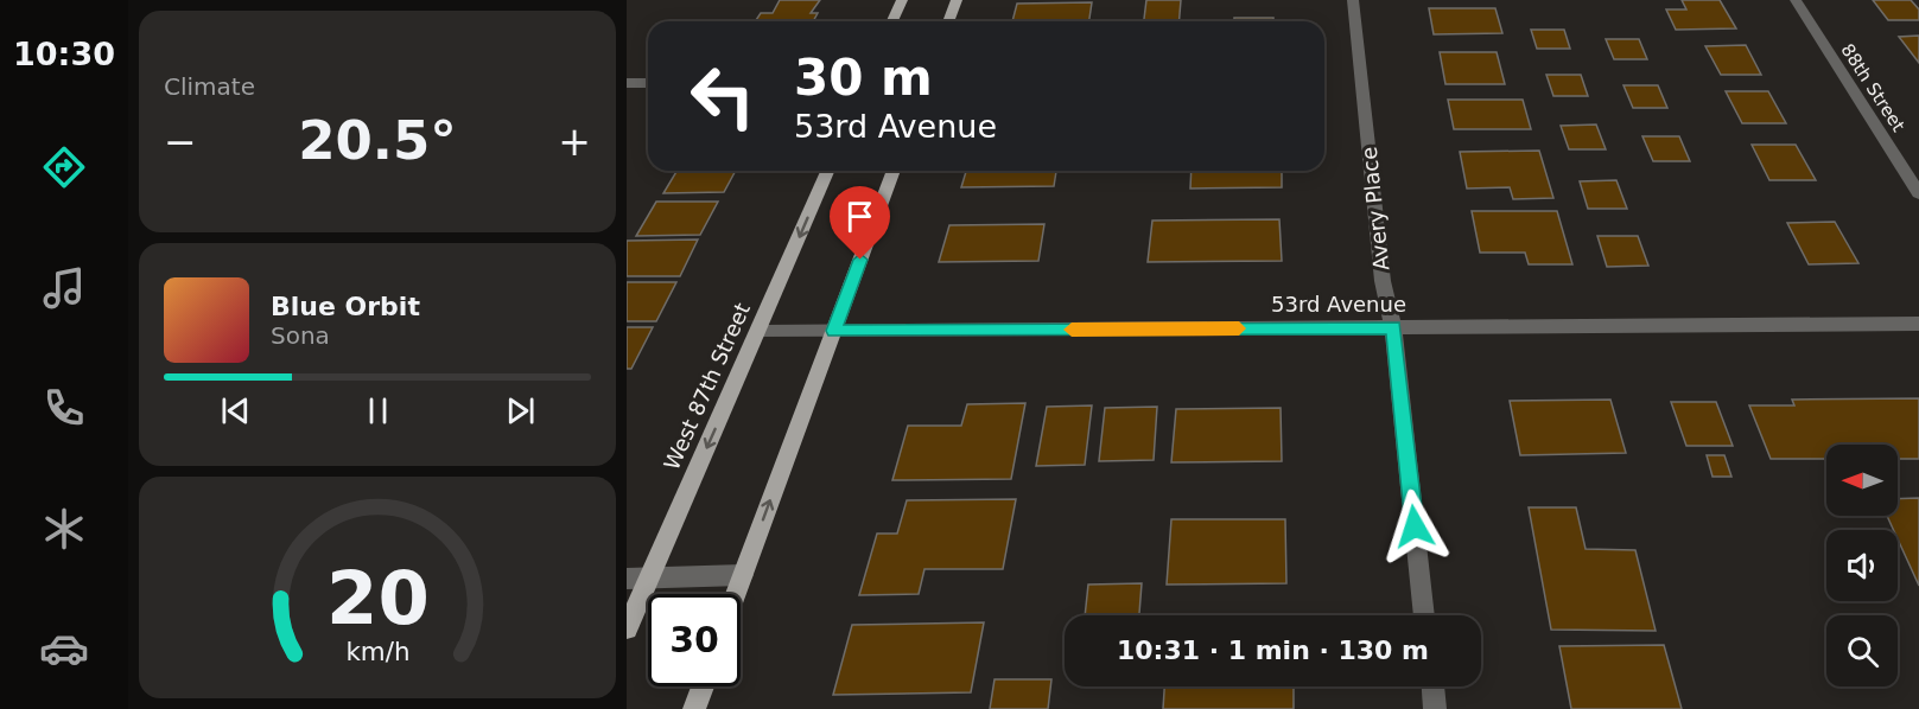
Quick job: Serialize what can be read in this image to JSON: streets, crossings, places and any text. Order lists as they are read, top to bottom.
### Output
{
  "streets": {
    "main road": ["West 87th Street"],
    "street": ["88th Street", "Avery Place", "53rd Avenue"]
  },
  "crossings": [
    ["Avery Place", "53rd Avenue"],
    ["53rd Avenue", "West 87th Street"]
  ],
  "north": "left",
  "page": {
    "tabs": "10:30",
    "tile": "Climate",
    "turn": ["30 m", "53rd Avenue"],
    "heat": ["−", "20.5°", "+"],
    "song": ["Blue Orbit", "Sona"],
    "limit": "30",
    "trip": "10:31 · 1 min · 130 m",
    "gauge": ["20", "km/h"]
  }
}
